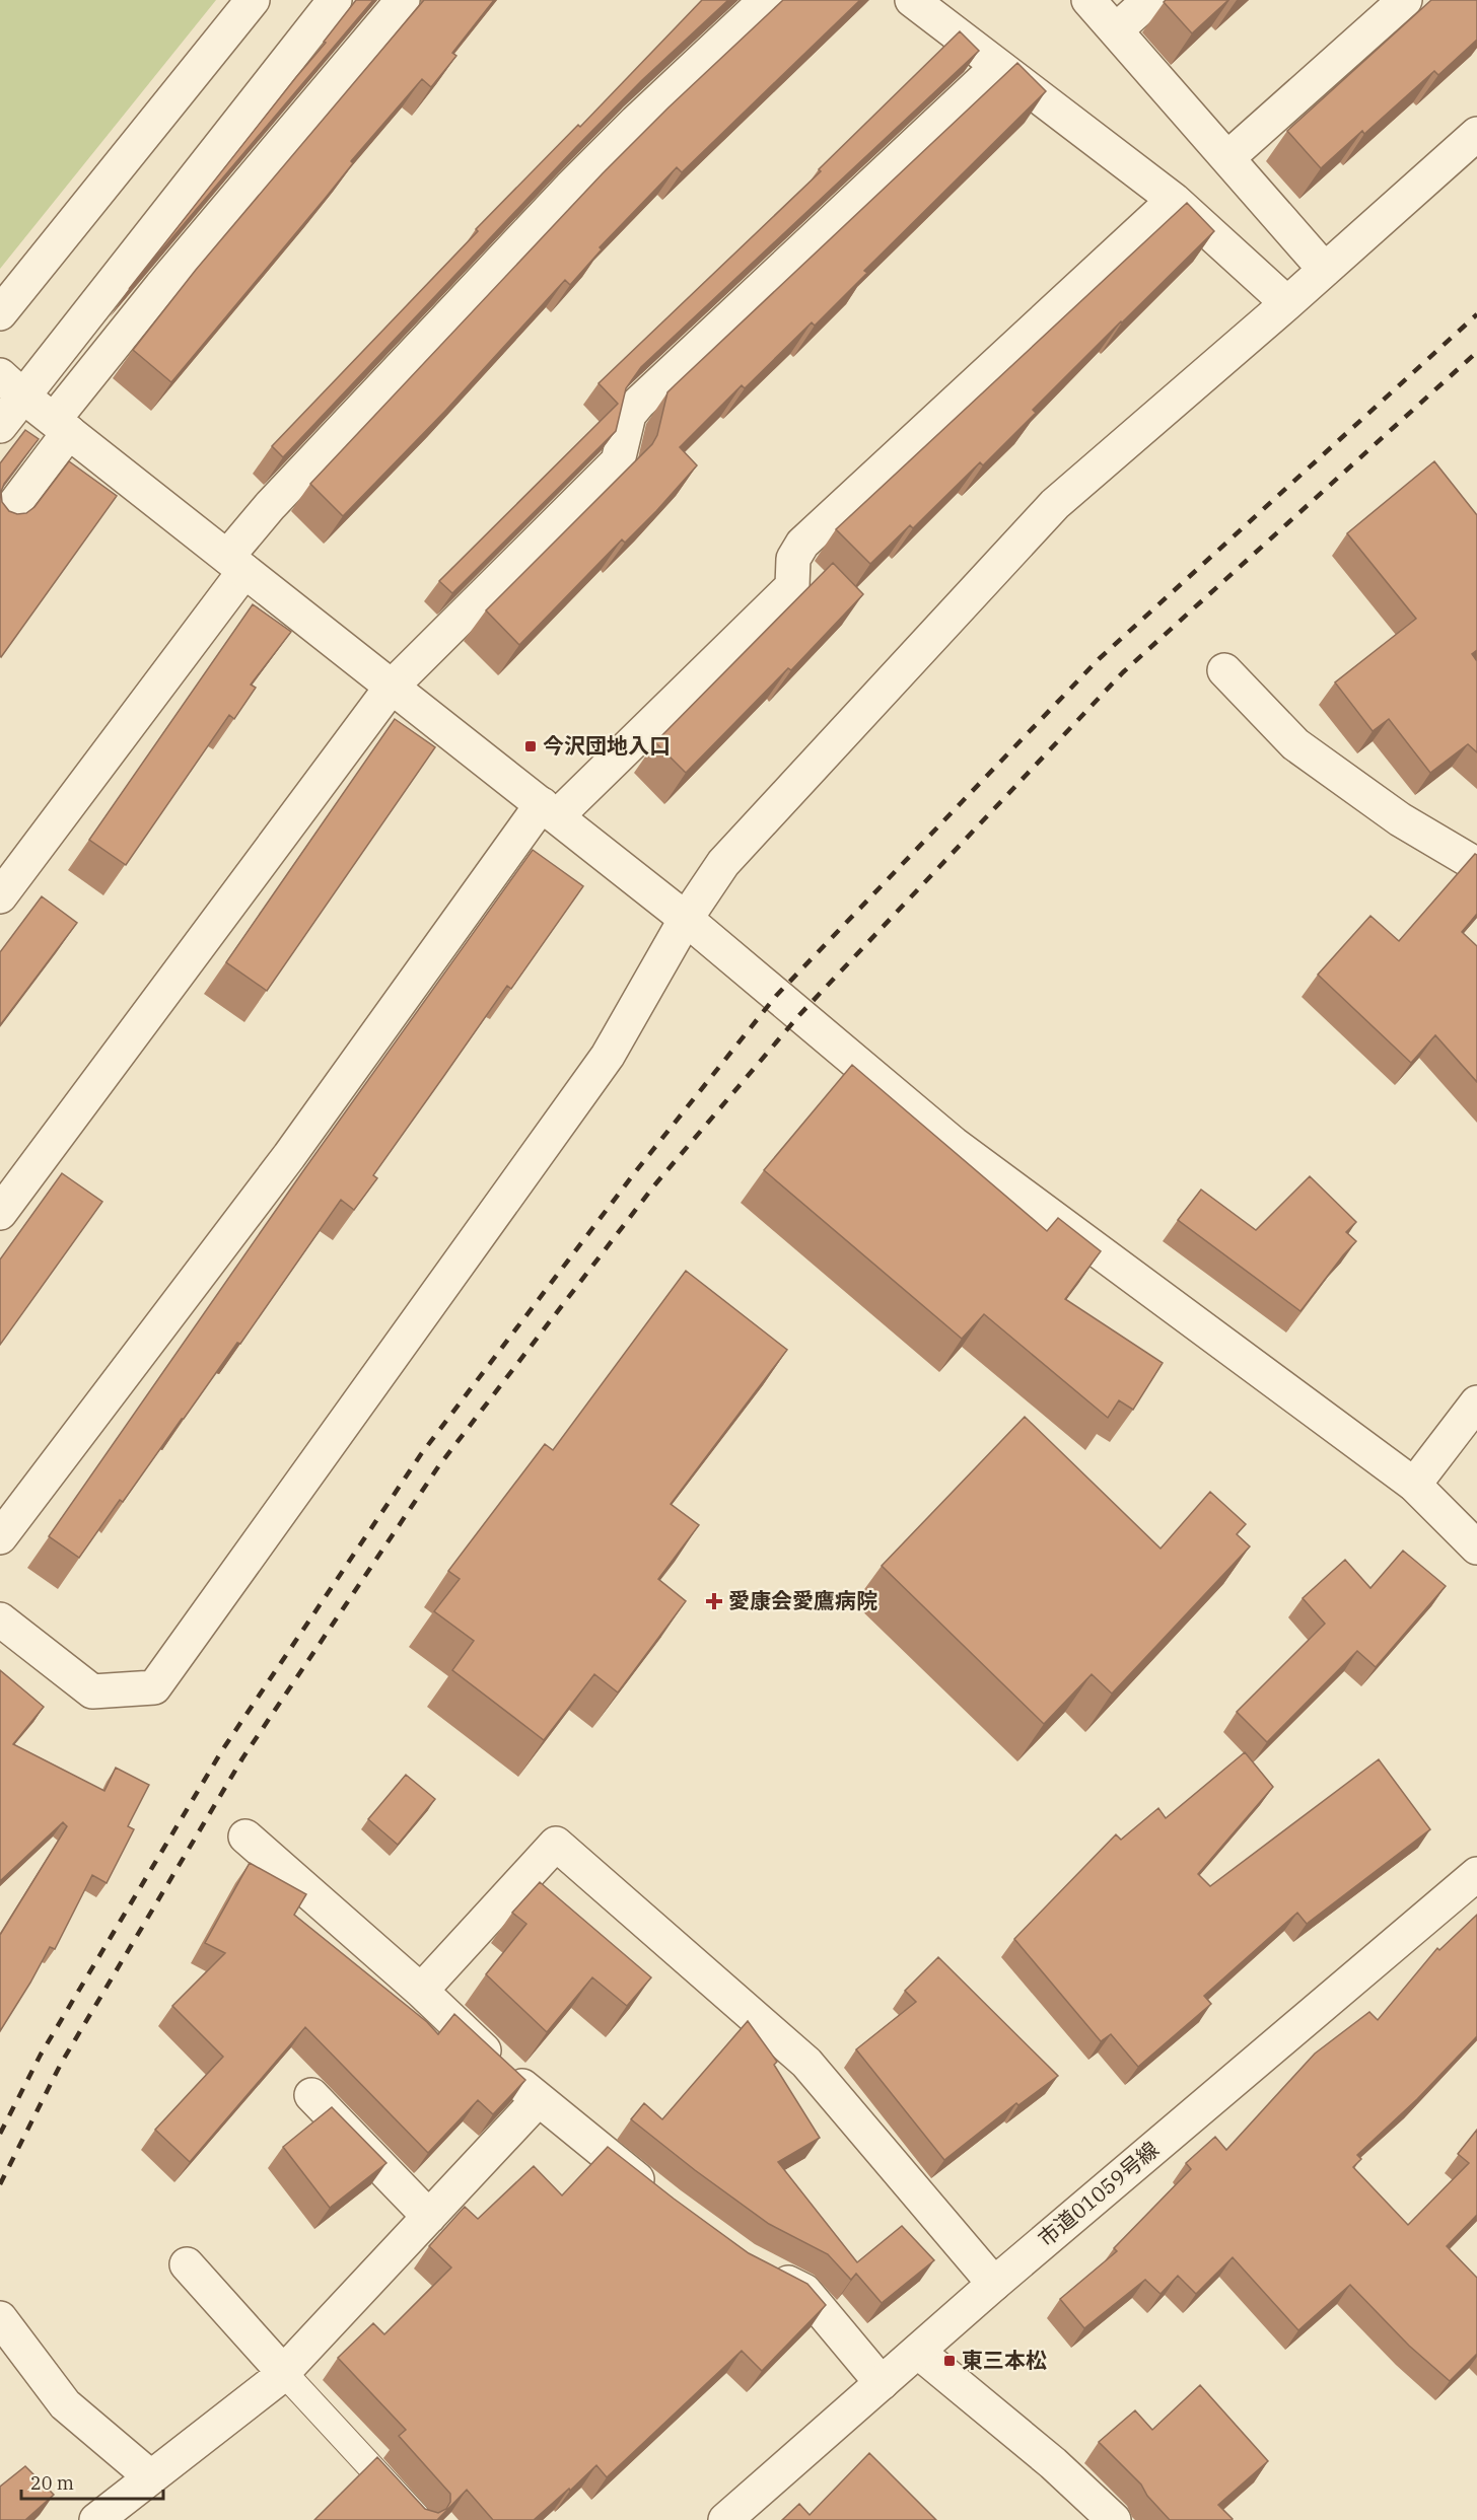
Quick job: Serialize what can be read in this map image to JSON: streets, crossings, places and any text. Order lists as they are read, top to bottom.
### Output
{
  "streets": {
    "street": ["市道01059号線"]
  },
  "places": {
    "transit": ["今沢団地入口", "東三本松"],
    "health": ["愛康会愛鷹病院"]
  },
  "scale_bar": "20 m"
}
